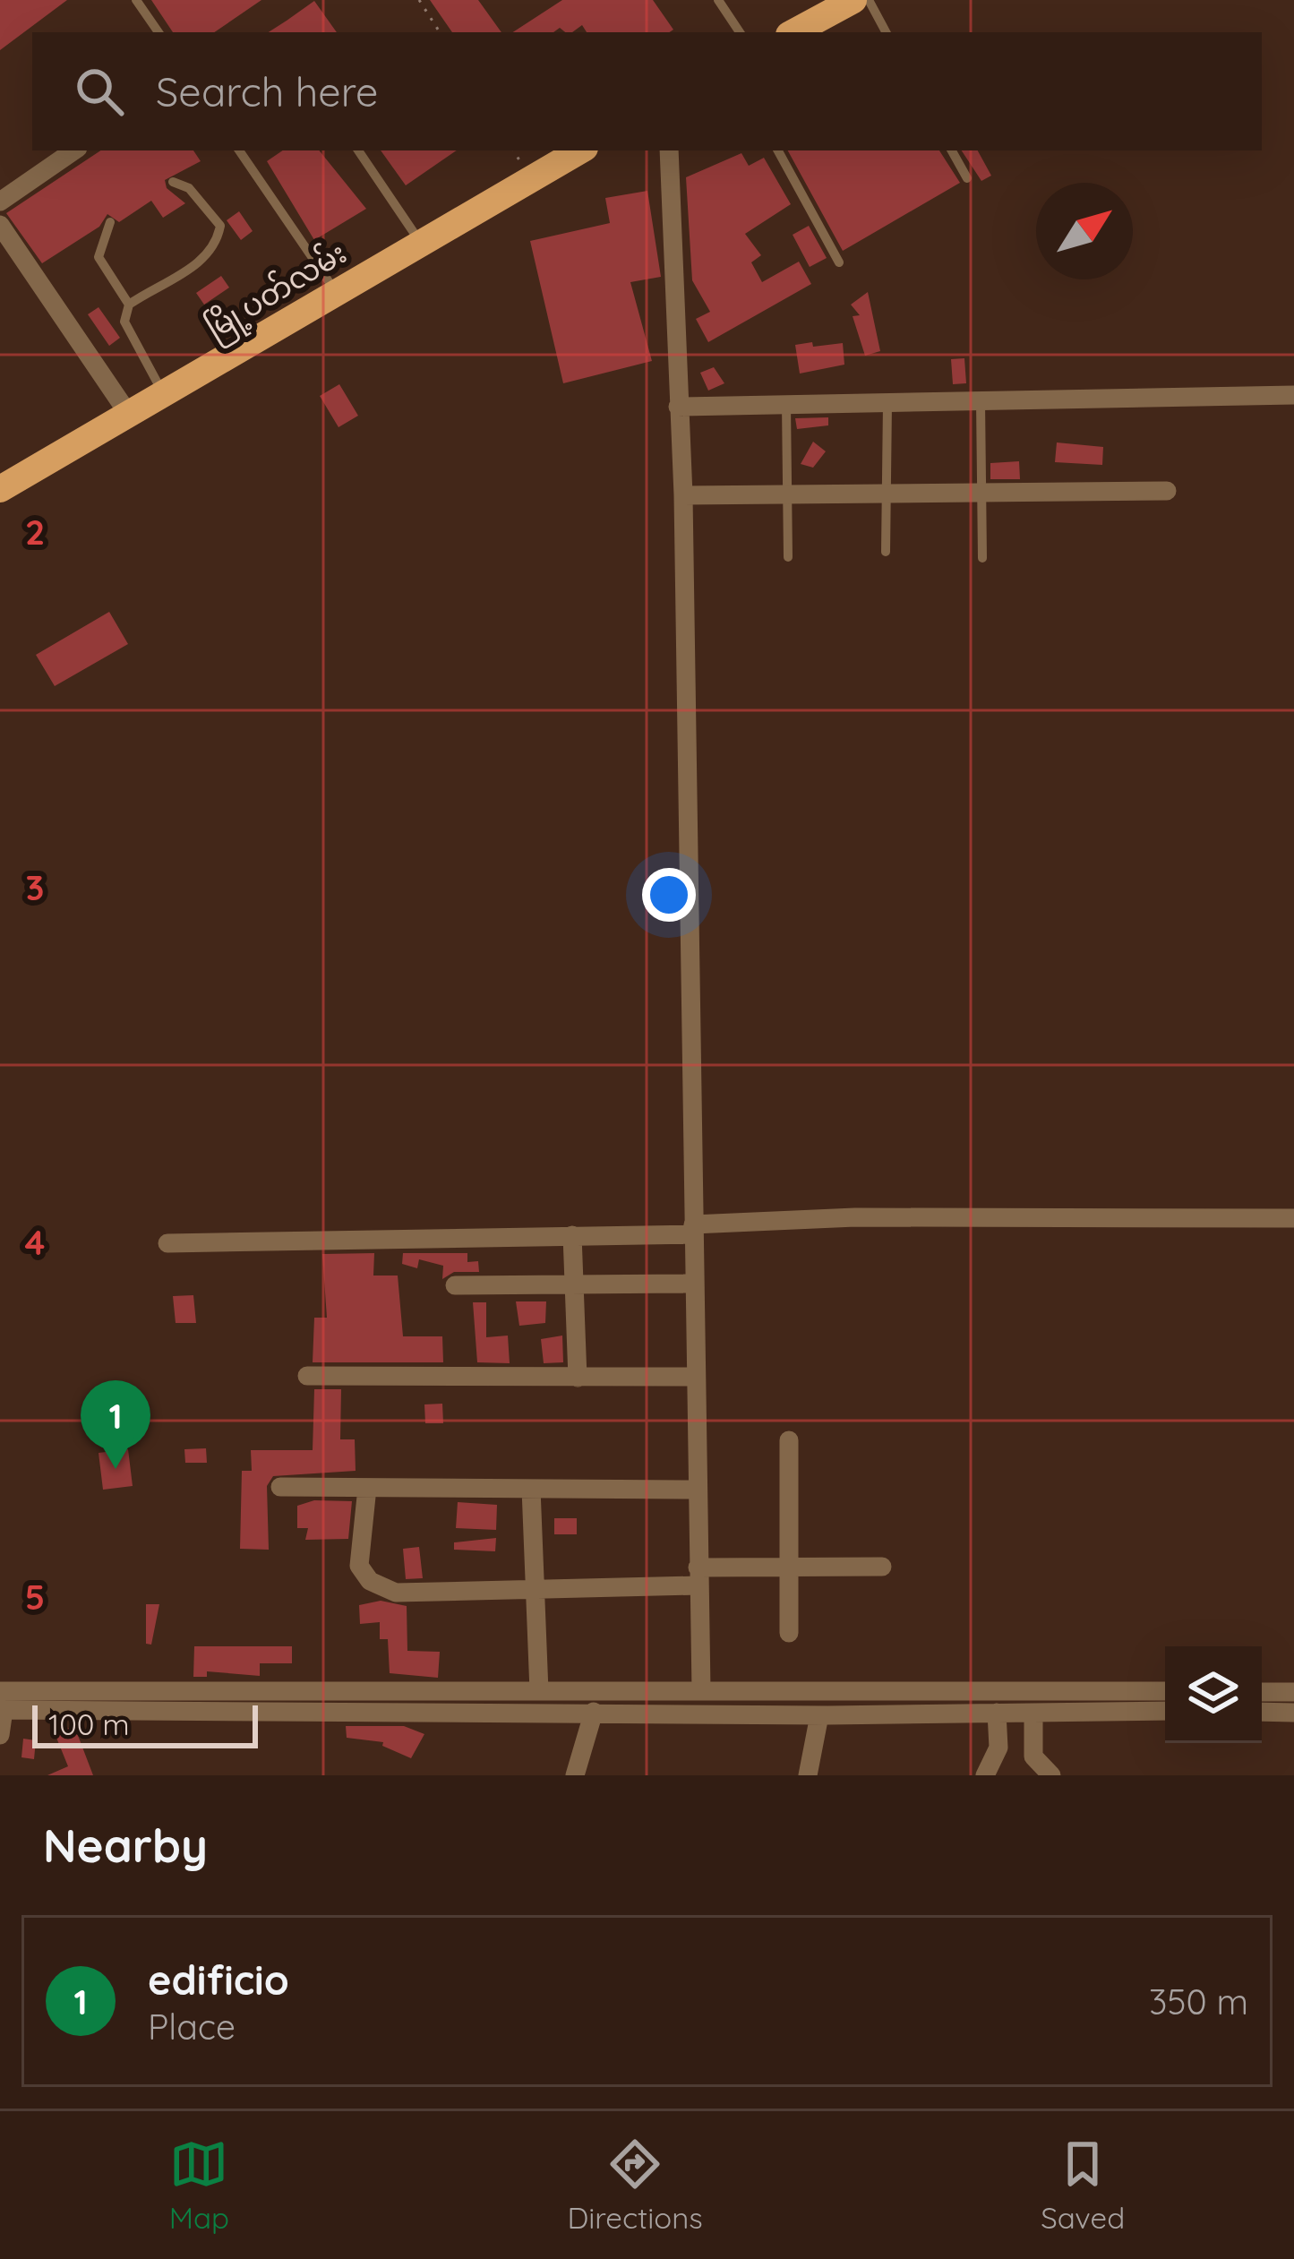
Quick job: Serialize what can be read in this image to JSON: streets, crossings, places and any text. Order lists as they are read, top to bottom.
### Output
{
  "streets": {
    "main road": ["မြို့ပတ်လမ်း"]
  },
  "scale_bar": "100 m",
  "north": "top right",
  "page": {
    "search": "Search here",
    "pins": "1",
    "scale": "100 m",
    "heading": "Nearby",
    "list": [
      {
        "mark": "1",
        "name": "edificio",
        "note": "Place",
        "value": "350 m"
      }
    ],
    "nav": ["Map", "Directions", "Saved"]
  },
  "grid": {
    "rows": [
      "2",
      "3",
      "4",
      "5"
    ]
  }
}
